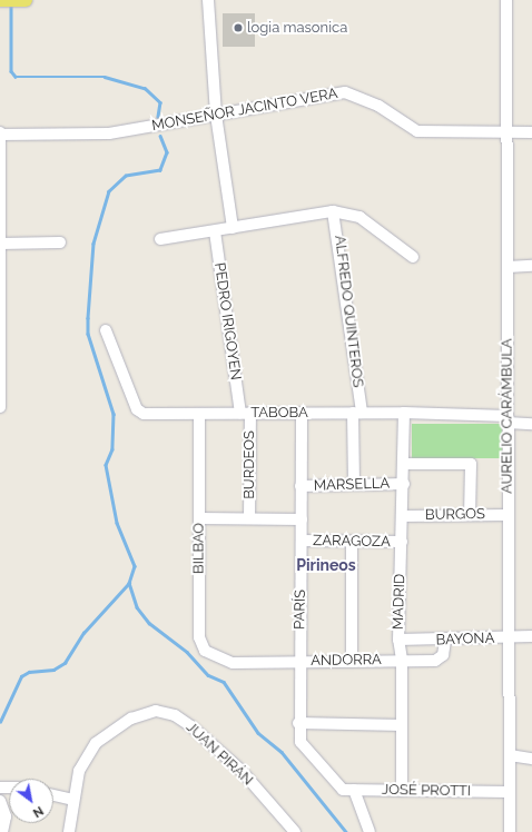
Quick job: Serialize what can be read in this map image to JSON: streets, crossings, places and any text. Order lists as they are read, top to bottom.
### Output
{
  "streets": {
    "street": [
      "MONSEÑOR JACINTO VERA",
      "ALFREDO QUINTEROS",
      "PEDRO IRIGOYEN",
      "TABOBA",
      "AURELIO CARÁMBULA",
      "BURDEOS",
      "MARSELLA",
      "BURGOS",
      "ZARAGOZA",
      "BILBAO",
      "MADRID",
      "PARÍS",
      "BAYONA",
      "ANDORRA",
      "JUAN PIRÁN",
      "JOSÉ PROTTI"
    ]
  },
  "crossings": [
    ["MONSEÑOR JACINTO VERA", "AURELIO CARÁMBULA"],
    ["ALFREDO QUINTEROS", "TABOBA"],
    ["ALFREDO QUINTEROS", "MARSELLA"],
    ["PEDRO IRIGOYEN", "TABOBA"],
    ["PEDRO IRIGOYEN", "BURDEOS"],
    ["TABOBA", "AURELIO CARÁMBULA"],
    ["TABOBA", "BURDEOS"],
    ["TABOBA", "BILBAO"],
    ["TABOBA", "MADRID"],
    ["TABOBA", "PARÍS"],
    ["AURELIO CARÁMBULA", "BURGOS"],
    ["AURELIO CARÁMBULA", "BAYONA"],
    ["AURELIO CARÁMBULA", "JOSÉ PROTTI"],
    ["MARSELLA", "MADRID"],
    ["MARSELLA", "PARÍS"],
    ["BURGOS", "MADRID"],
    ["ZARAGOZA", "MADRID"],
    ["ZARAGOZA", "PARÍS"],
    ["BILBAO", "ANDORRA"],
    ["MADRID", "BAYONA"],
    ["MADRID", "ANDORRA"],
    ["MADRID", "JOSÉ PROTTI"],
    ["PARÍS", "ANDORRA"],
    ["PARÍS", "JOSÉ PROTTI"],
    ["BAYONA", "ANDORRA"]
  ],
  "districts": ["Pirineos"],
  "places": ["logia masonica"],
  "north": "bottom right"
}
